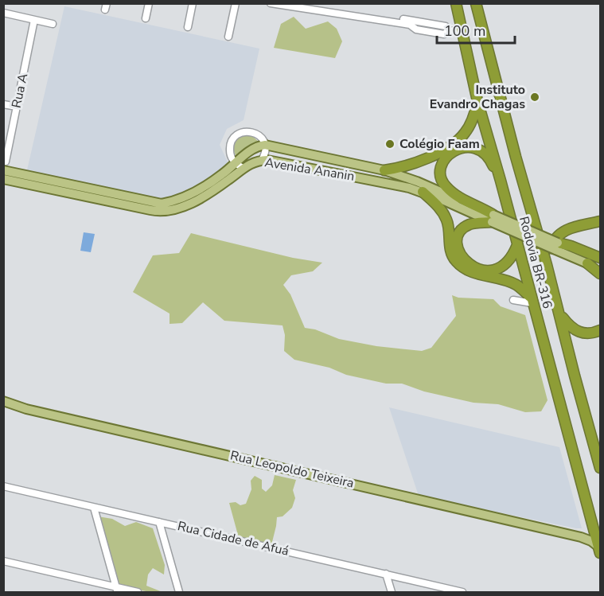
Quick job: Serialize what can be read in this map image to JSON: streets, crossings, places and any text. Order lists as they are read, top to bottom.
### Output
{
  "streets": {
    "highway": ["Rodovia BR-316"],
    "main road": ["Avenida Ananin", "Rua Leopoldo Teixeira"],
    "street": ["Rua A", "Rua Cidade de Afuá"]
  },
  "crossings": [
    ["Rua A", "Avenida Ananin"],
    ["Rodovia BR-316", "Rua Leopoldo Teixeira"]
  ],
  "places": ["Instituto Evandro Chagas", "Colégio Faam"],
  "scale_bar": "100 m"
}
